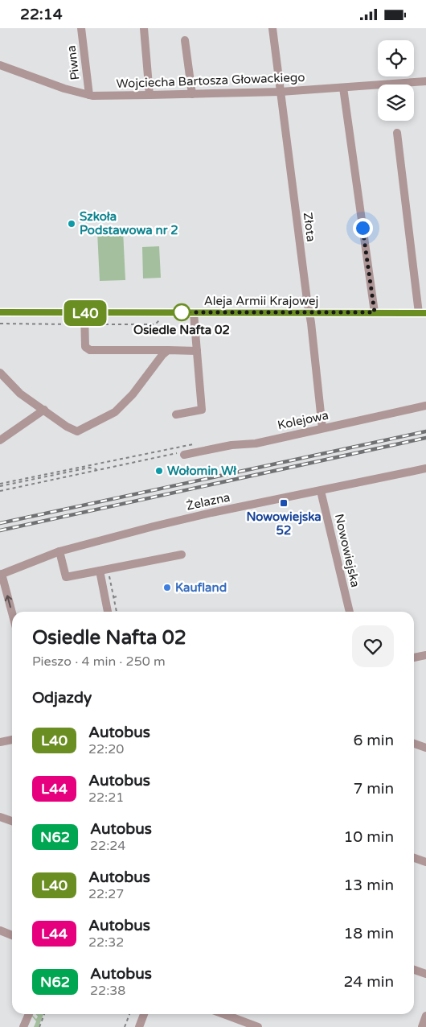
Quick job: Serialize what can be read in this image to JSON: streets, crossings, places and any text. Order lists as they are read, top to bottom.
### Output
{
  "streets": {
    "street": [
      "Piwna",
      "Wojciecha Bartosza Głowackiego",
      "Złota",
      "Aleja Armii Krajowej",
      "Kolejowa",
      "Żelazna",
      "Nowowiejska"
    ]
  },
  "crossings": [
    ["Piwna", "Wojciecha Bartosza Głowackiego"],
    ["Wojciecha Bartosza Głowackiego", "Złota"],
    ["Złota", "Aleja Armii Krajowej"],
    ["Złota", "Kolejowa"],
    ["Żelazna", "Nowowiejska"]
  ],
  "places": {
    "other": [
      "Szkoła Podstawowa nr 2",
      "Osiedle Nafta 02",
      "Wołomin Wł",
      "Kaufland"
    ],
    "transit": ["Nowowiejska 52"]
  },
  "lines": ["bus line L40"],
  "page": {
    "status": "22:14",
    "on_map": "L40",
    "heading": [
      ["Osiedle Nafta 02", "Pieszo · 4 min · 250 m"],
      "Odjazdy"
    ],
    "list": [
      {
        "mark": "L40",
        "name": "Autobus",
        "note": "22:20",
        "value": "6 min"
      },
      {
        "mark": "L44",
        "name": "Autobus",
        "note": "22:21",
        "value": "7 min"
      },
      {
        "mark": "N62",
        "name": "Autobus",
        "note": "22:24",
        "value": "10 min"
      },
      {
        "mark": "L40",
        "name": "Autobus",
        "note": "22:27",
        "value": "13 min"
      },
      {
        "mark": "L44",
        "name": "Autobus",
        "note": "22:32",
        "value": "18 min"
      },
      {
        "mark": "N62",
        "name": "Autobus",
        "note": "22:38",
        "value": "24 min"
      }
    ]
  }
}
